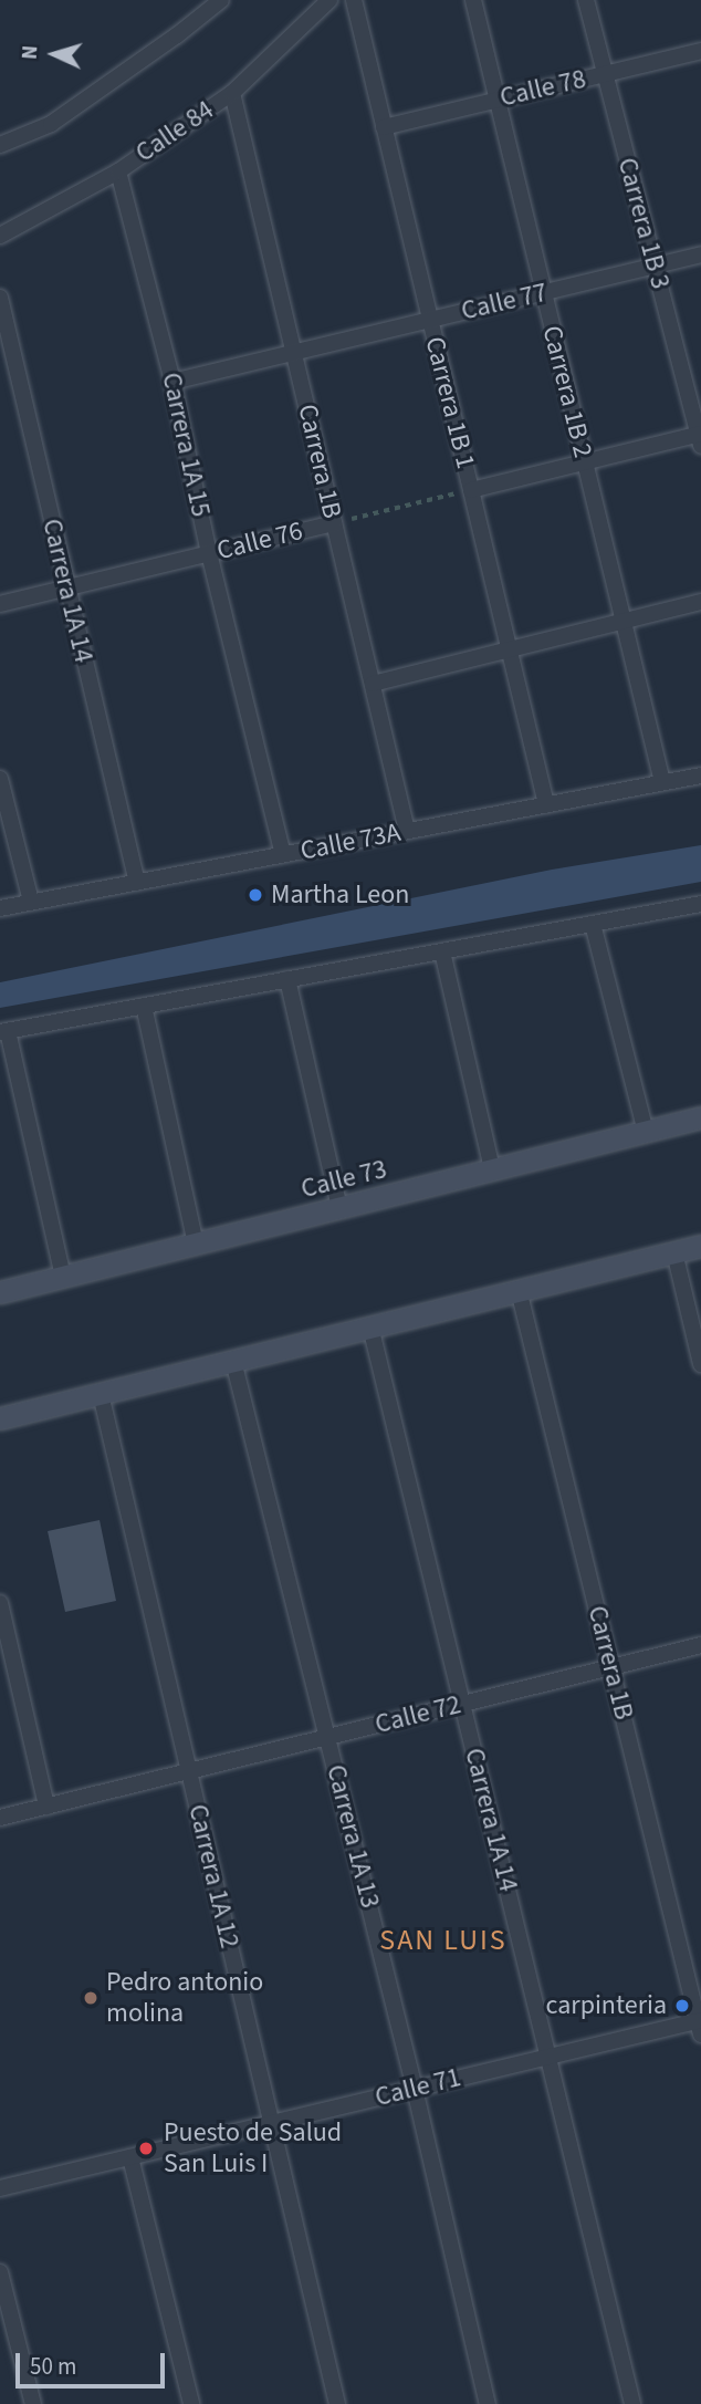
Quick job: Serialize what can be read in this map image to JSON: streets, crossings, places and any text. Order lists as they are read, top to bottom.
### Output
{
  "streets": {
    "main road": ["Calle 73"],
    "street": [
      "Calle 78",
      "Calle 84",
      "Carrera 1B 3",
      "Calle 77",
      "Carrera 1B 2",
      "Carrera 1B 1",
      "Carrera 1A 15",
      "Carrera 1B",
      "Calle 76",
      "Carrera 1A 14",
      "Calle 73A",
      "Calle 72",
      "Carrera 1A 13",
      "Carrera 1A 12",
      "Calle 71"
    ]
  },
  "crossings": [
    ["Calle 78", "Carrera 1B 3"],
    ["Calle 78", "Carrera 1B 2"],
    ["Calle 78", "Carrera 1B 1"],
    ["Calle 84", "Carrera 1A 15"],
    ["Calle 84", "Carrera 1B"],
    ["Carrera 1B 3", "Calle 77"],
    ["Calle 77", "Carrera 1B 2"],
    ["Calle 77", "Carrera 1B 1"],
    ["Calle 77", "Carrera 1A 15"],
    ["Calle 77", "Carrera 1B"],
    ["Carrera 1B 2", "Calle 73A"],
    ["Carrera 1B 1", "Calle 76"],
    ["Carrera 1B 1", "Calle 73A"],
    ["Carrera 1A 15", "Calle 76"],
    ["Carrera 1A 15", "Calle 73A"],
    ["Carrera 1B", "Calle 76"],
    ["Carrera 1B", "Calle 73A"],
    ["Carrera 1B", "Calle 72"],
    ["Carrera 1B", "Calle 71"],
    ["Calle 76", "Carrera 1A 14"],
    ["Carrera 1A 14", "Calle 73A"],
    ["Carrera 1A 14", "Calle 72"],
    ["Carrera 1A 14", "Calle 71"],
    ["Calle 72", "Carrera 1A 13"],
    ["Calle 72", "Carrera 1A 12"],
    ["Carrera 1A 13", "Calle 71"],
    ["Carrera 1A 12", "Calle 71"]
  ],
  "districts": ["SAN LUIS"],
  "places": [
    "Martha Leon",
    "Pedro antonio molina",
    "carpinteria",
    "Puesto de Salud San Luis I"
  ],
  "scale_bar": "50 m",
  "north": "left"
}
